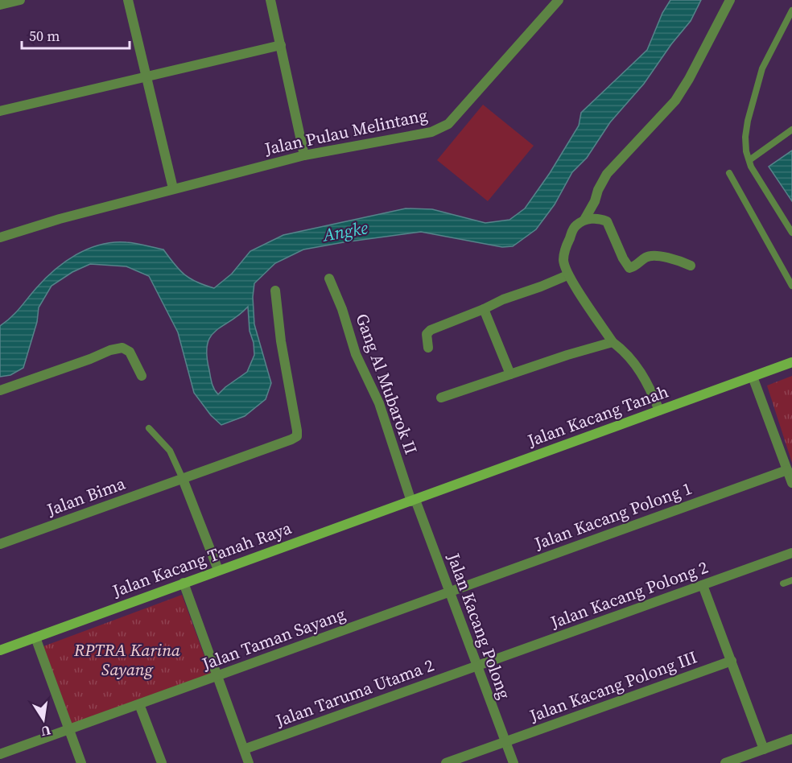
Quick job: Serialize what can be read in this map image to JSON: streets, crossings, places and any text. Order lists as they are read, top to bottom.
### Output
{
  "streets": {
    "street": [
      "Jalan Pulau Melintang",
      "Gang Al Mubarok II",
      "Jalan Kacang Tanah",
      "Jalan Bima",
      "Jalan Kacang Polong 1",
      "Jalan Kacang Tanah Raya",
      "Jalan Kacang Polong 2",
      "Jalan Kacang Polong",
      "Jalan Taman Sayang",
      "Jalan Kacang Polong III",
      "Jalan Taruma Utama 2"
    ]
  },
  "crossings": [
    ["Gang Al Mubarok II", "Jalan Kacang Tanah"],
    ["Gang Al Mubarok II", "Jalan Kacang Tanah Raya"],
    ["Gang Al Mubarok II", "Jalan Kacang Polong"],
    ["Jalan Kacang Tanah", "Jalan Kacang Tanah Raya"],
    ["Jalan Kacang Tanah", "Jalan Kacang Polong"],
    ["Jalan Kacang Polong 1", "Jalan Kacang Polong"],
    ["Jalan Kacang Polong 1", "Jalan Taman Sayang"],
    ["Jalan Kacang Tanah Raya", "Jalan Kacang Polong"],
    ["Jalan Kacang Polong 2", "Jalan Kacang Polong"],
    ["Jalan Kacang Polong 2", "Jalan Taruma Utama 2"],
    ["Jalan Kacang Polong", "Jalan Taman Sayang"],
    ["Jalan Kacang Polong", "Jalan Kacang Polong III"],
    ["Jalan Kacang Polong", "Jalan Taruma Utama 2"]
  ],
  "water": ["Angke"],
  "parks": ["RPTRA Karina Sayang"],
  "scale_bar": "50 m",
  "north": "bottom"
}
